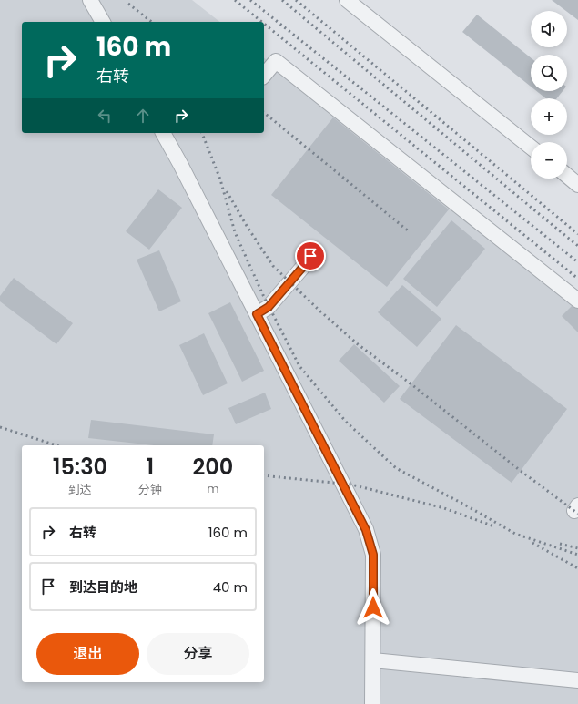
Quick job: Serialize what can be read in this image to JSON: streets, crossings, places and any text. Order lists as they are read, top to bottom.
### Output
{
  "page": {
    "map_buttons": ["+", "−"],
    "turn": ["160 m", "右转"],
    "eta": [
      "15:30",
      "到达",
      "1",
      "分钟",
      "200",
      "m"
    ],
    "list": [
      {
        "name": "右转",
        "value": "160 m"
      },
      {
        "name": "到达目的地",
        "value": "40 m"
      }
    ],
    "buttons": ["退出", "分享"]
  }
}
